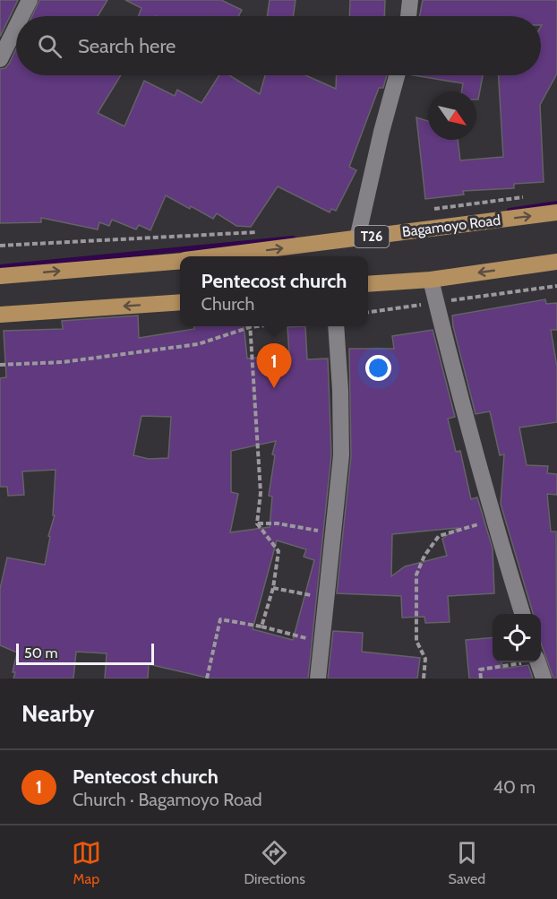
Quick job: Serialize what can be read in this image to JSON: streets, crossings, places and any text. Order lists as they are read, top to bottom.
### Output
{
  "streets": {
    "highway": ["Bagamoyo Road", "T26"]
  },
  "scale_bar": "50 m",
  "north": "bottom right",
  "page": {
    "search": "Search here",
    "popup": ["Pentecost church", "Church"],
    "pins": "1",
    "scale": "50 m",
    "heading": "Nearby",
    "list": [
      {
        "mark": "1",
        "name": "Pentecost church",
        "note": "Church · Bagamoyo Road",
        "value": "40 m"
      }
    ],
    "nav": ["Map", "Directions", "Saved"]
  }
}
